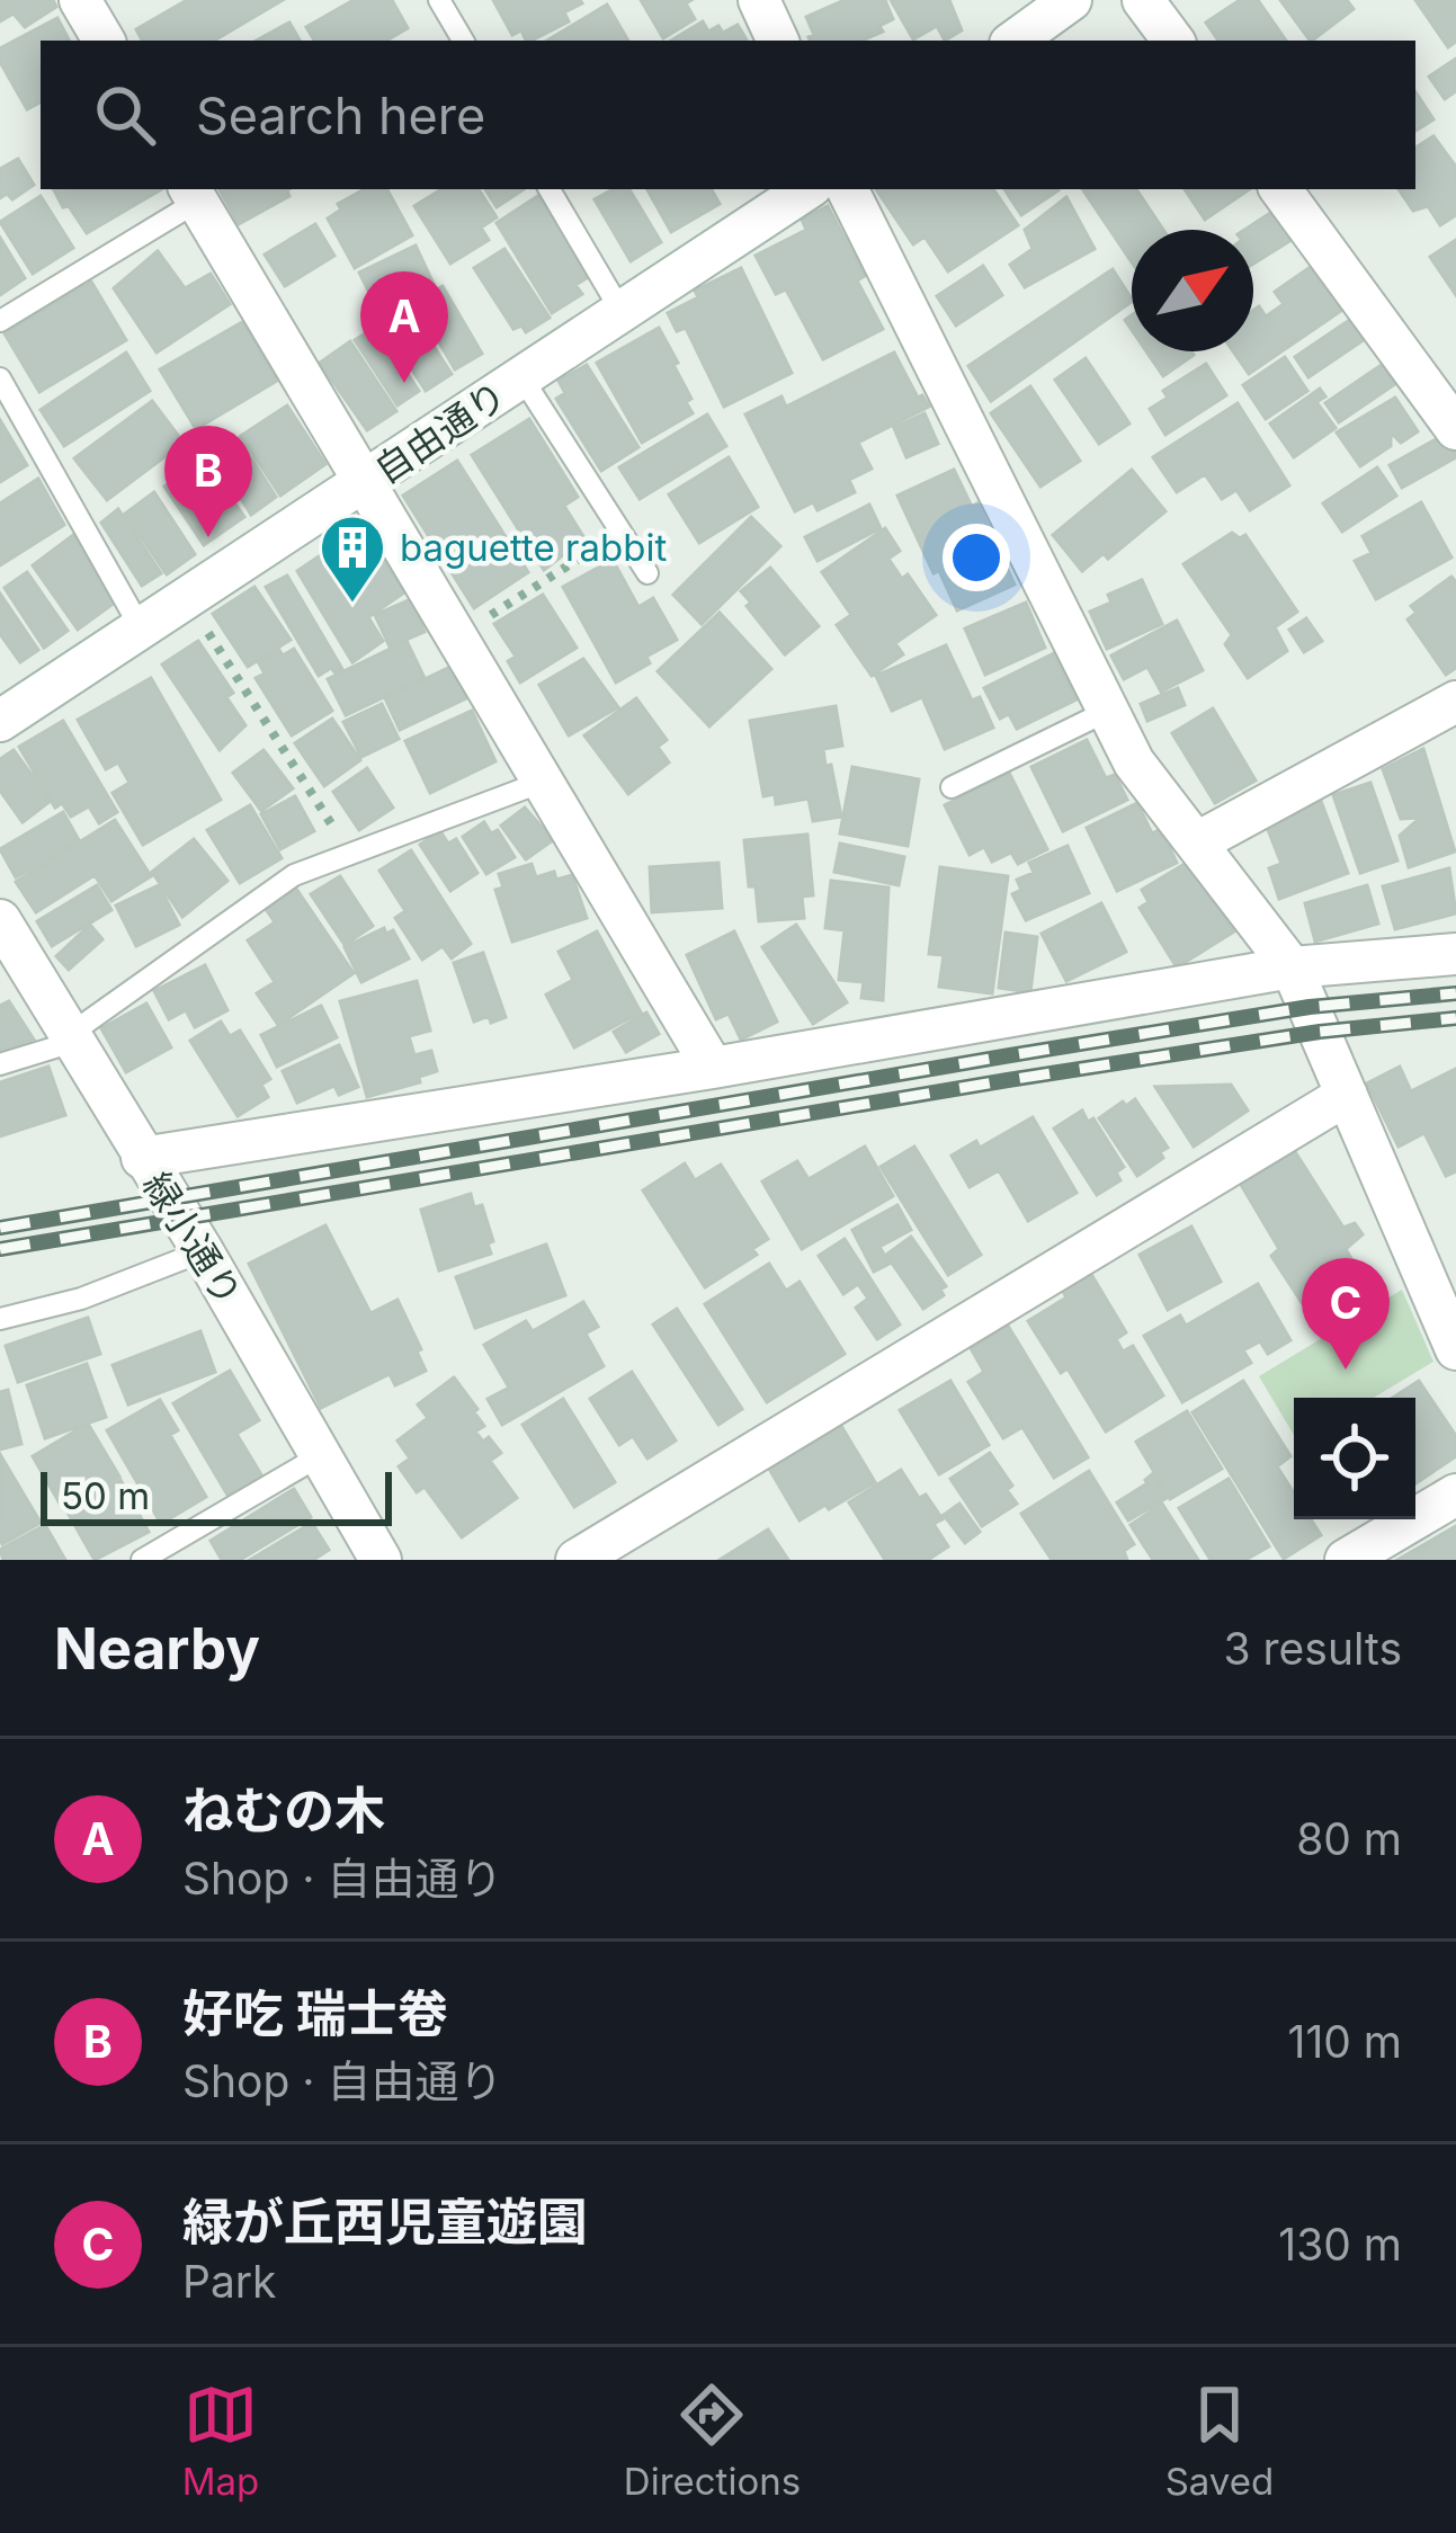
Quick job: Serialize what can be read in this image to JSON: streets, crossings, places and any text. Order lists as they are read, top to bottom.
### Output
{
  "streets": {
    "street": ["自由通り", "緑小通り"]
  },
  "places": {
    "building": ["baguette rabbit"]
  },
  "scale_bar": "50 m",
  "north": "top right",
  "page": {
    "search": "Search here",
    "pins": ["A", "B", "C"],
    "scale": "50 m",
    "heading": ["Nearby", "3 results"],
    "list": [
      {
        "mark": "A",
        "name": "ねむの木",
        "note": "Shop · 自由通り",
        "value": "80 m"
      },
      {
        "mark": "B",
        "name": "好吃 瑞士卷",
        "note": "Shop · 自由通り",
        "value": "110 m"
      },
      {
        "mark": "C",
        "name": "緑が丘西児童遊園",
        "note": "Park",
        "value": "130 m"
      }
    ],
    "nav": ["Map", "Directions", "Saved"]
  }
}
